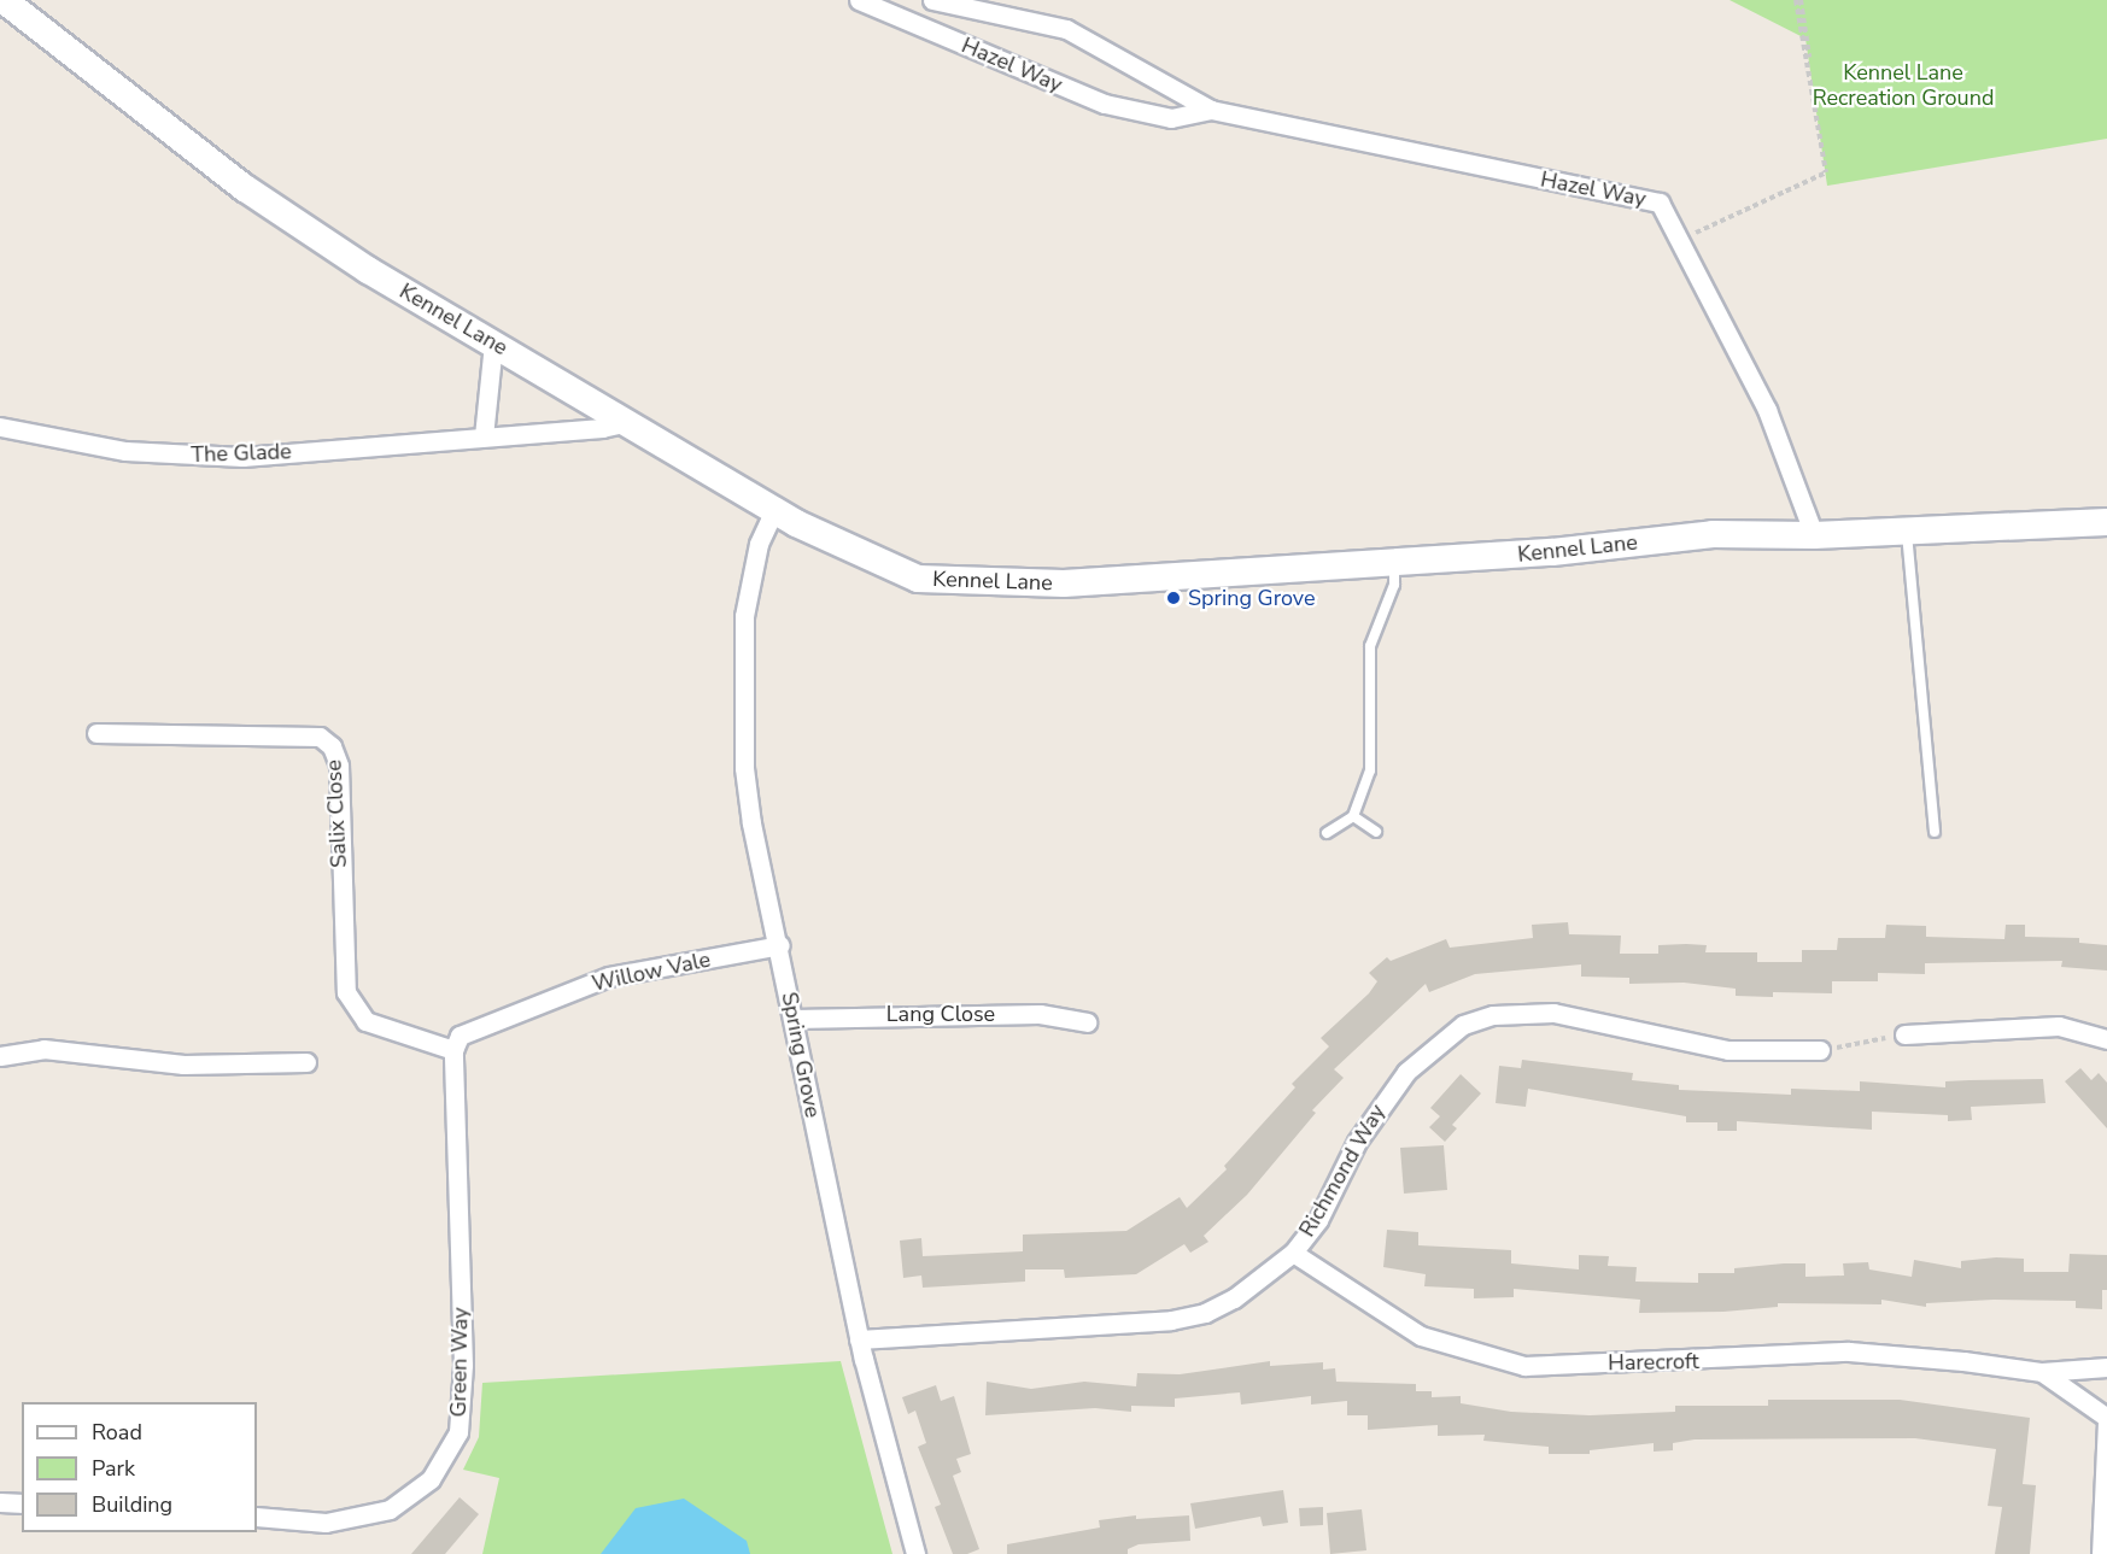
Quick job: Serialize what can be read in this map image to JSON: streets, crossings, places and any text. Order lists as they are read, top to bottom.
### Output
{
  "streets": {
    "street": [
      "Hazel Way",
      "Kennel Lane",
      "The Glade",
      "Salix Close",
      "Willow Vale",
      "Lang Close",
      "Spring Grove",
      "Richmond Way",
      "Green Way",
      "Harecroft"
    ]
  },
  "crossings": [
    ["Hazel Way", "Kennel Lane"],
    ["Kennel Lane", "The Glade"],
    ["Kennel Lane", "Spring Grove"],
    ["Salix Close", "Willow Vale"],
    ["Salix Close", "Green Way"],
    ["Willow Vale", "Spring Grove"],
    ["Willow Vale", "Green Way"],
    ["Lang Close", "Spring Grove"],
    ["Spring Grove", "Richmond Way"],
    ["Richmond Way", "Harecroft"]
  ],
  "parks": ["Kennel Lane Recreation Ground"],
  "places": ["Spring Grove"],
  "legend": ["Road", "Park", "Building"]
}
